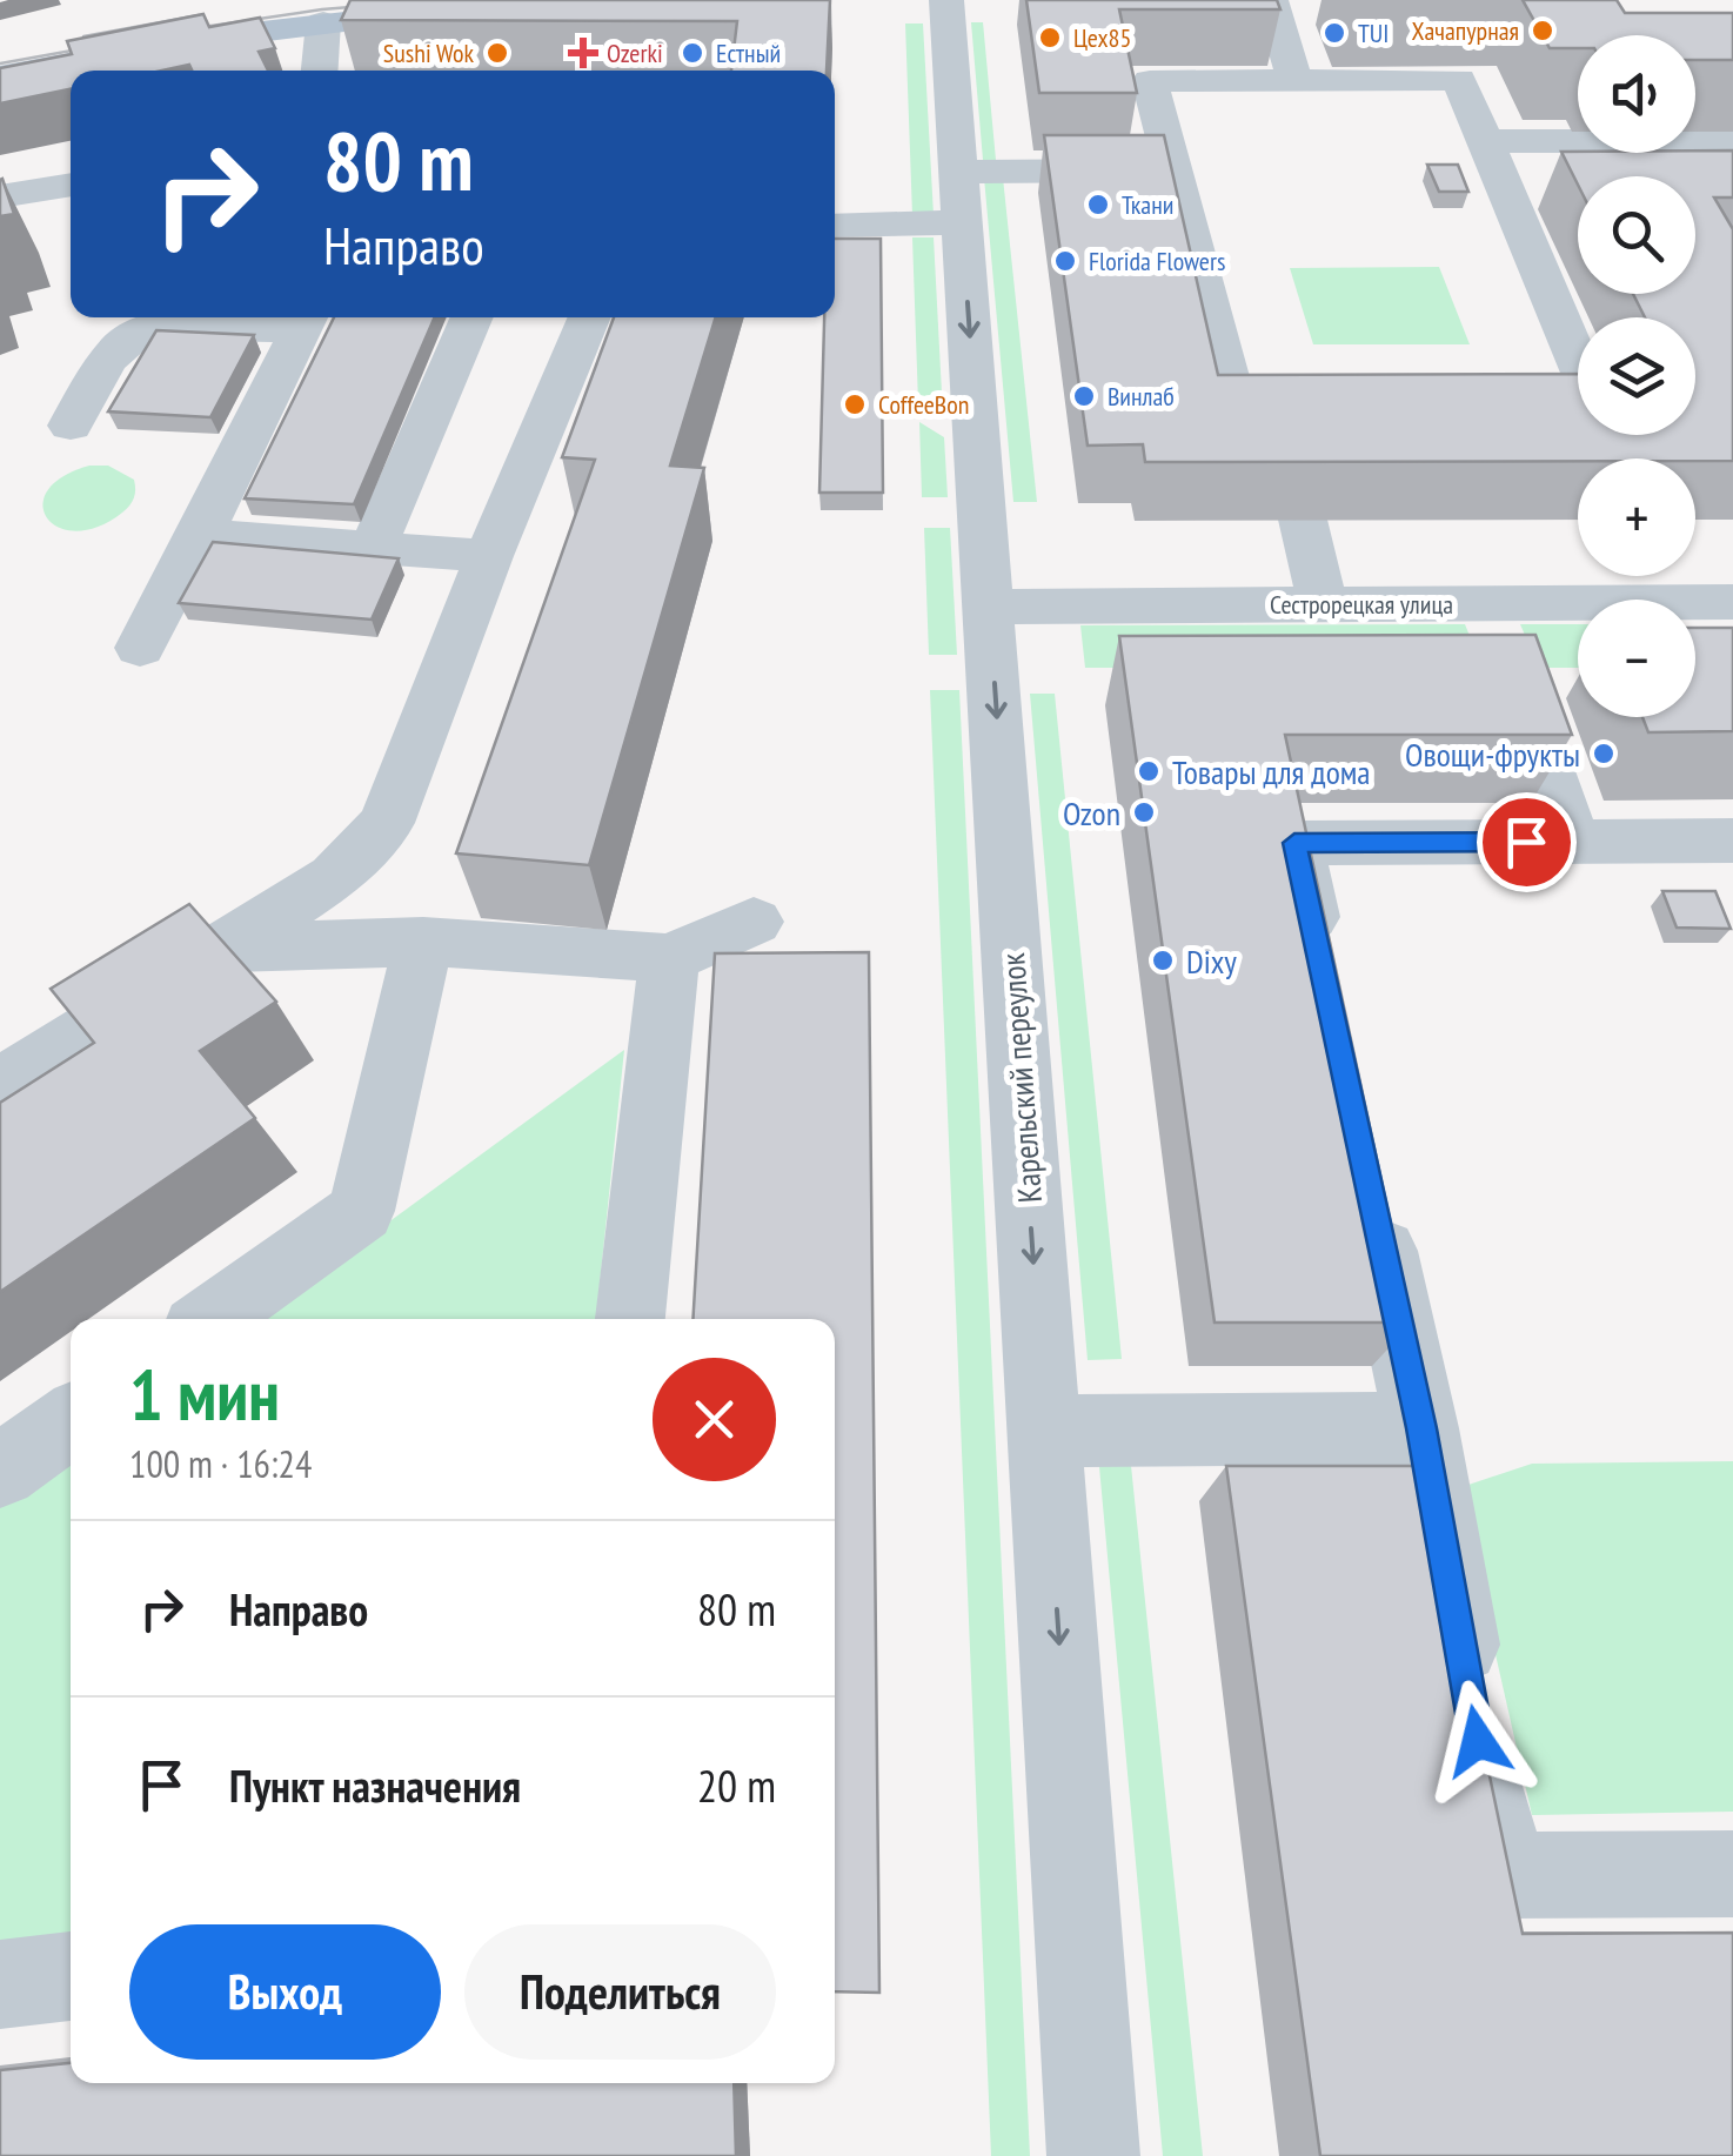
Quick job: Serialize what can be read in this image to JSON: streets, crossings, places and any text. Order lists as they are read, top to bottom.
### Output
{
  "streets": {
    "street": ["Сестрорецкая улица", "Карельский переулок"]
  },
  "crossings": [
    ["Сестрорецкая улица", "Карельский переулок"]
  ],
  "places": {
    "other": [
      "Хачапурная",
      "TUI",
      "Цех85",
      "Sushi Wok",
      "Естный",
      "Ткани",
      "Florida Flowers",
      "Винлаб",
      "CoffeeBon",
      "Овощи-фрукты",
      "Товары для дома",
      "Ozon",
      "Dixy"
    ],
    "health": ["Ozerki"]
  },
  "page": {
    "map_buttons": ["+", "−"],
    "turn": ["80 m", "Направо"],
    "heading": ["1 мин", "100 m · 16:24"],
    "list": [
      {
        "name": "Направо",
        "value": "80 m"
      },
      {
        "name": "Пункт назначения",
        "value": "20 m"
      }
    ],
    "buttons": ["Выход", "Поделиться"]
  }
}
